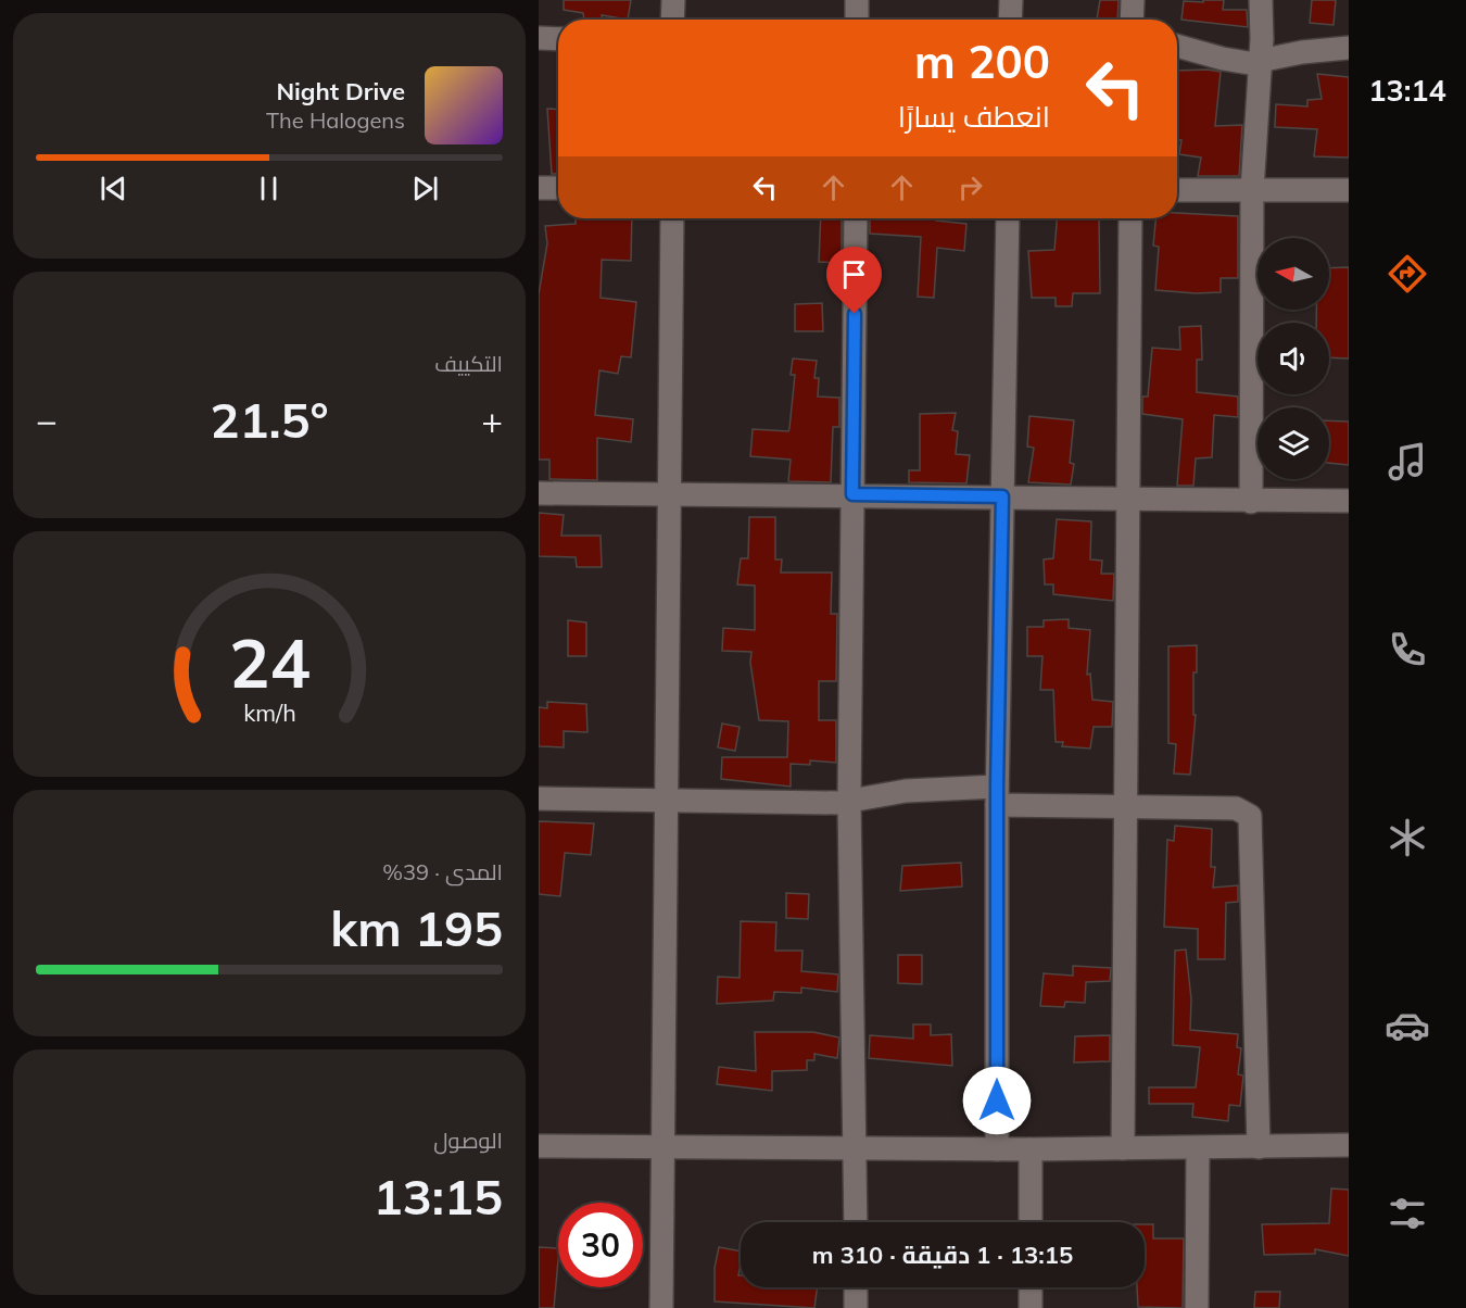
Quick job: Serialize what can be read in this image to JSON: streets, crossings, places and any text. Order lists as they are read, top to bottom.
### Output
{
  "north": "left",
  "page": {
    "tabs": "13:14",
    "turn": ["200 m", "انعطف يسارًا"],
    "song": ["Night Drive", "The Halogens"],
    "tile": [
      "التكييف",
      ["المدى · 39%", "195 km"],
      ["الوصول", "13:15"]
    ],
    "heat": ["−", "21.5°", "+"],
    "limit": "30",
    "trip": "13:15 · 1 دقيقة · 310 m",
    "gauge": ["24", "km/h"]
  }
}
